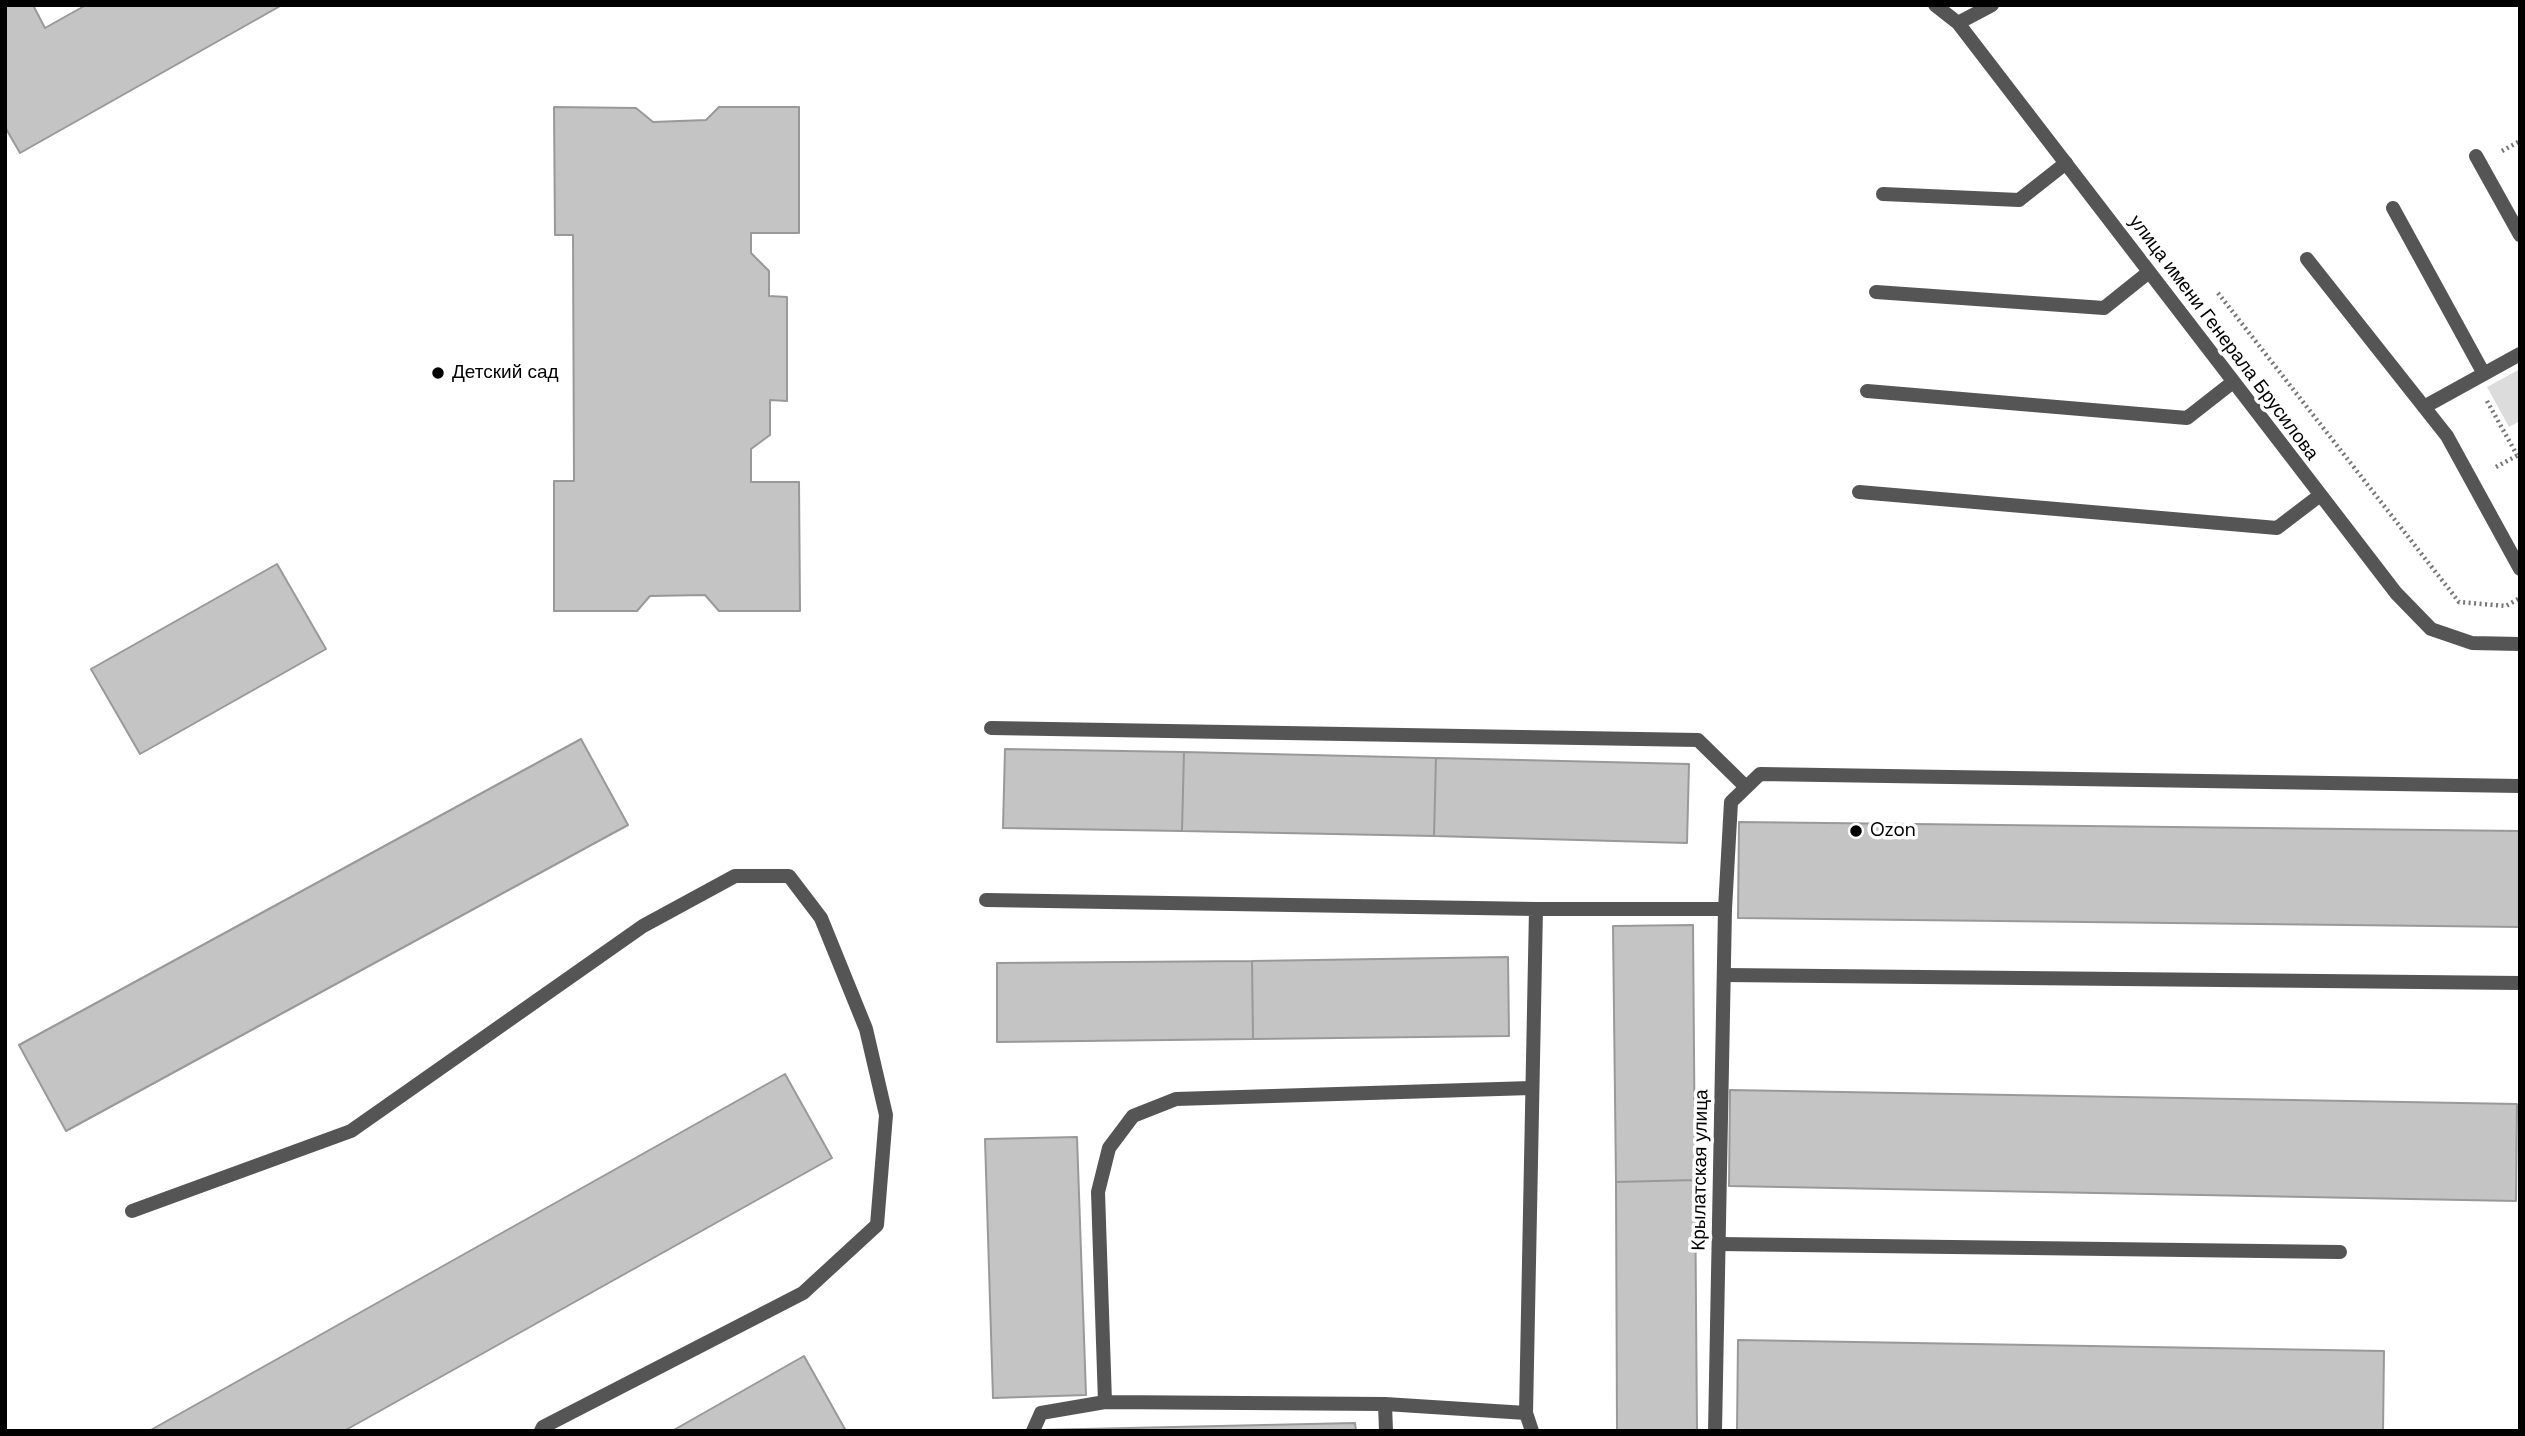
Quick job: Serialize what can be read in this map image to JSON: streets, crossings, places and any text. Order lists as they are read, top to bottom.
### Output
{
  "streets": {
    "street": ["улица имени Генерала Брусилова", "Крылатская улица"]
  },
  "places": ["Детский сад", "Ozon"]
}
